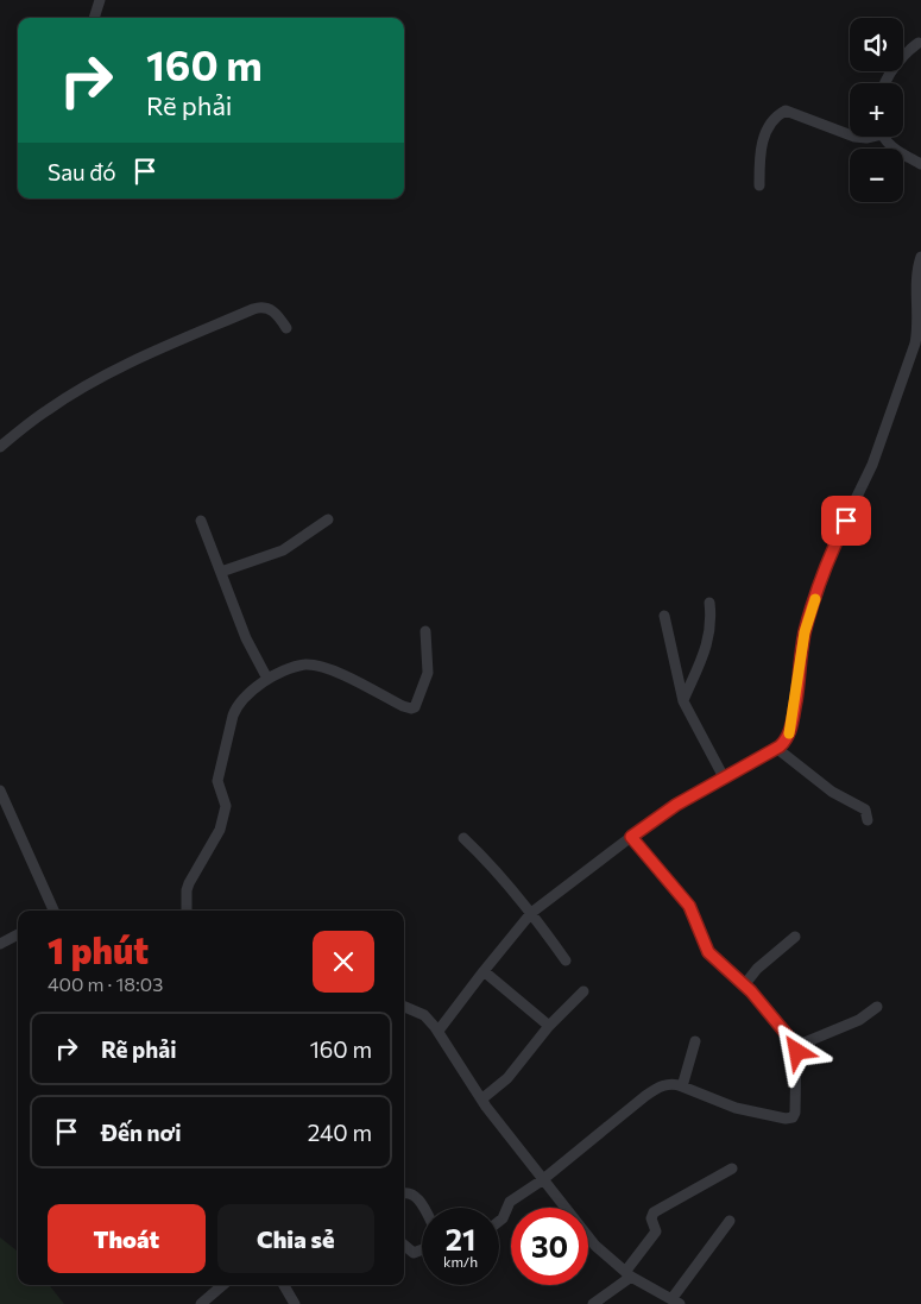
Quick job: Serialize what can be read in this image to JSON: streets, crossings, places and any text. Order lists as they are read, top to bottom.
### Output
{
  "page": {
    "map_buttons": ["+", "−"],
    "turn": ["160 m", "Rẽ phải"],
    "then": "Sau đó",
    "heading": ["1 phút", "400 m · 18:03"],
    "list": [
      {
        "name": "Rẽ phải",
        "value": "160 m"
      },
      {
        "name": "Đến nơi",
        "value": "240 m"
      }
    ],
    "buttons": ["Thoát", "Chia sẻ"],
    "speed": "21 km/h",
    "limit": "30"
  }
}
